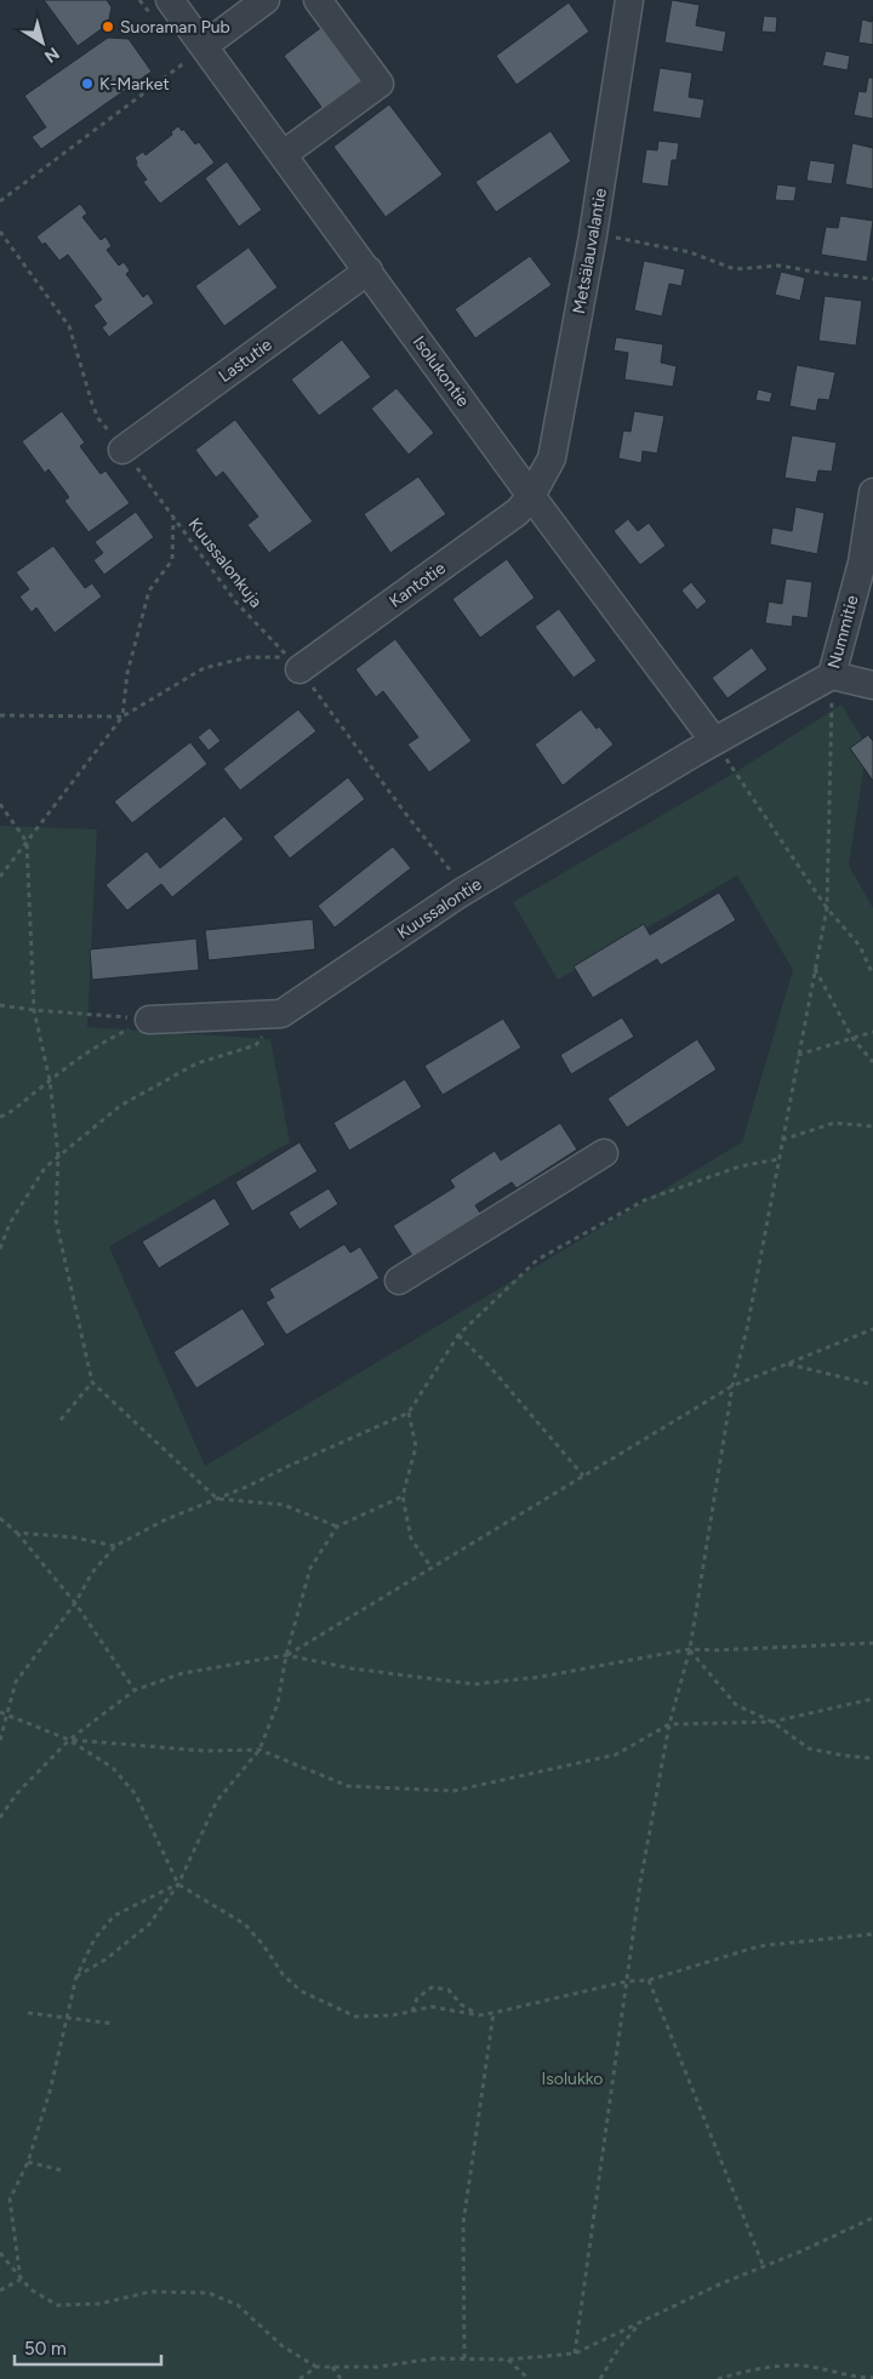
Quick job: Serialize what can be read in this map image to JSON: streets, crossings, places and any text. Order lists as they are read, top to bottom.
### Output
{
  "streets": {
    "street": [
      "Metsälauvalantie",
      "Lastutie",
      "Isolukontie",
      "Kantotie",
      "Nummitie",
      "Kuussalontie"
    ],
    "path": ["Kuussalonkuja"]
  },
  "crossings": [
    ["Metsälauvalantie", "Isolukontie"],
    ["Metsälauvalantie", "Kantotie"],
    ["Lastutie", "Isolukontie"],
    ["Lastutie", "Kuussalonkuja"],
    ["Isolukontie", "Kantotie"],
    ["Isolukontie", "Nummitie"],
    ["Isolukontie", "Kuussalontie"],
    ["Kuussalonkuja", "Kantotie"],
    ["Kuussalonkuja", "Kuussalontie"],
    ["Nummitie", "Kuussalontie"]
  ],
  "parks": ["Isolukko"],
  "places": ["Suoraman Pub", "K-Market"],
  "scale_bar": "50 m",
  "north": "bottom right"
}
